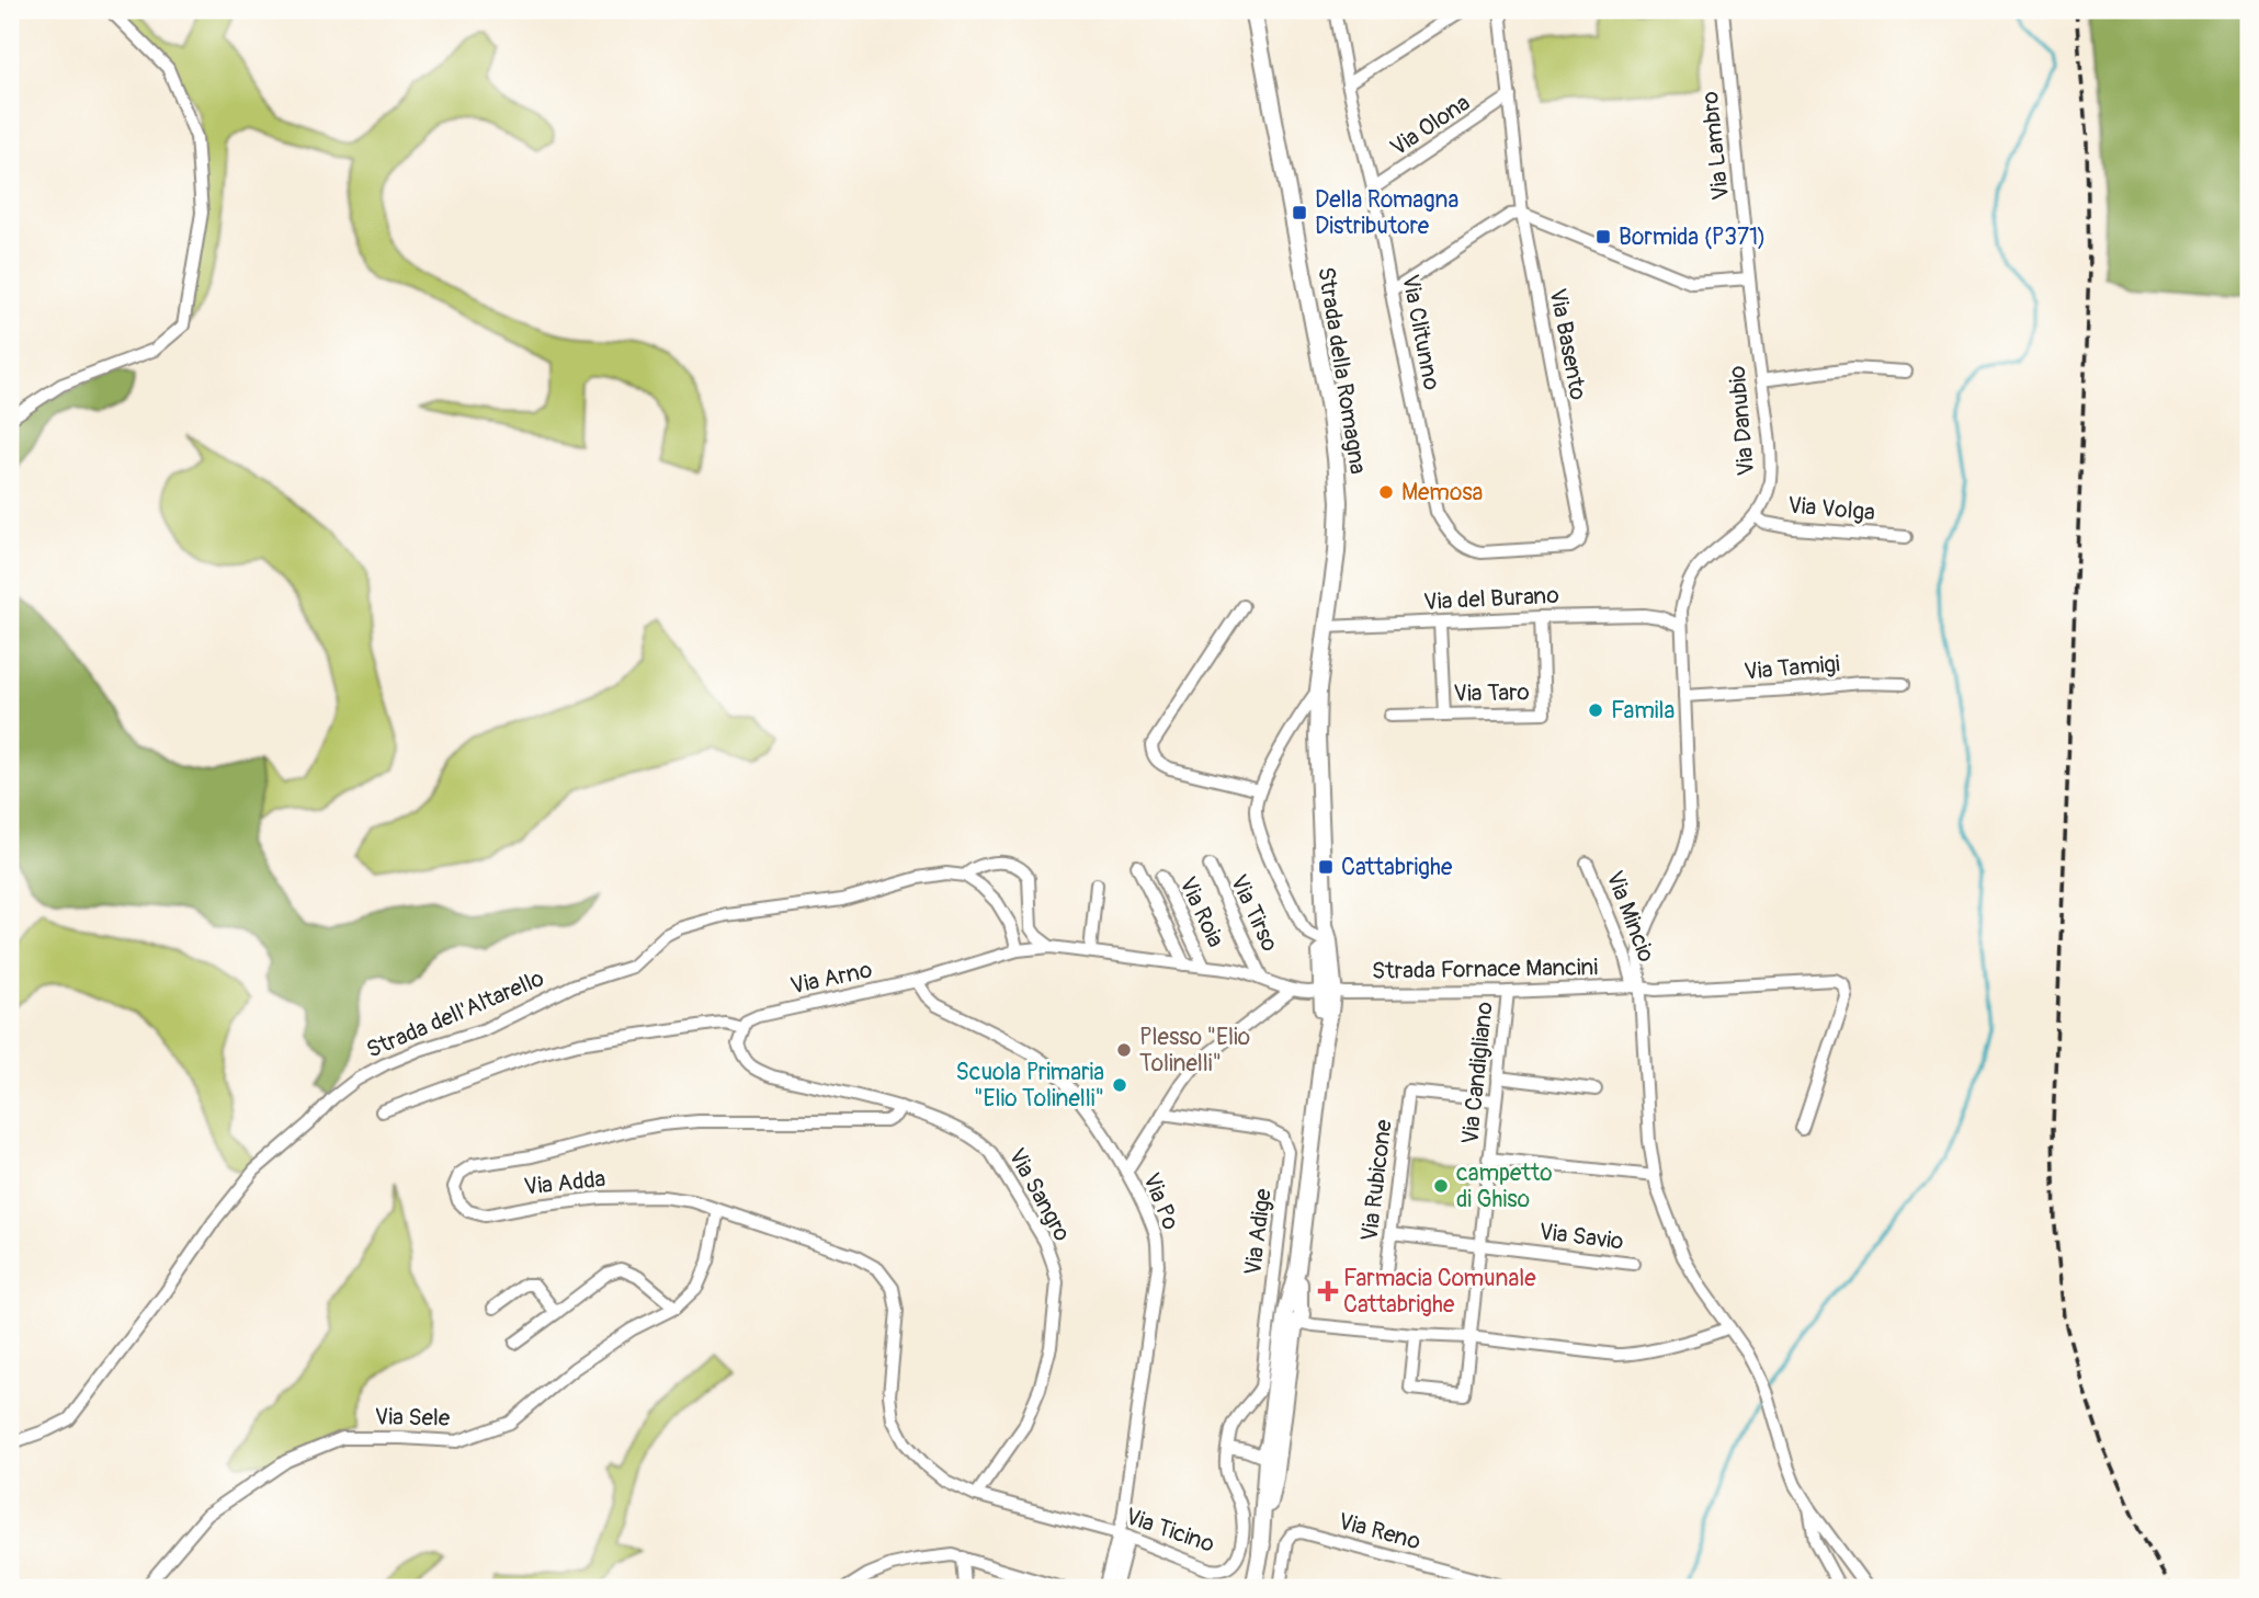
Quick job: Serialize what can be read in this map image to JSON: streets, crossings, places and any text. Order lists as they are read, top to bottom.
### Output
{
  "streets": {
    "main road": ["Strada della Romagna"],
    "street": [
      "Via Olona",
      "Via Lambro",
      "Via Clitunno",
      "Via Basento",
      "Via Danubio",
      "Via Volga",
      "Via del Burano",
      "Via Tamigi",
      "Via Taro",
      "Via Roia",
      "Via Tirso",
      "Via Mincio",
      "Strada Fornace Mancini",
      "Via Arno",
      "Strada dell'Altarello",
      "Via Candigliano",
      "Via Rubicone",
      "Via Adda",
      "Via Sangro",
      "Via Po",
      "Via Adige",
      "Via Savio",
      "Via Sele",
      "Via Ticino",
      "Via Reno"
    ]
  },
  "crossings": [
    ["Via Olona", "Via Clitunno"],
    ["Via Olona", "Via Basento"],
    ["Via Lambro", "Via Danubio"],
    ["Via Clitunno", "Via Basento"],
    ["Strada della Romagna", "Via del Burano"],
    ["Strada della Romagna", "Strada Fornace Mancini"],
    ["Via Danubio", "Via Volga"],
    ["Via Danubio", "Via Tamigi"],
    ["Via Danubio", "Via Mincio"],
    ["Via Danubio", "Strada Fornace Mancini"],
    ["Via del Burano", "Via Taro"],
    ["Via Roia", "Via Arno"],
    ["Via Tirso", "Via Arno"],
    ["Via Mincio", "Strada Fornace Mancini"],
    ["Strada Fornace Mancini", "Via Candigliano"],
    ["Via Arno", "Strada dell'Altarello"],
    ["Via Arno", "Via Sangro"],
    ["Via Arno", "Via Po"],
    ["Via Candigliano", "Via Rubicone"],
    ["Via Candigliano", "Via Savio"],
    ["Via Rubicone", "Via Savio"],
    ["Via Adda", "Via Sangro"],
    ["Via Adda", "Via Sele"],
    ["Via Adda", "Via Ticino"],
    ["Via Sangro", "Via Ticino"],
    ["Via Po", "Via Ticino"],
    ["Via Adige", "Via Ticino"]
  ],
  "places": {
    "transit": ["Della Romagna Distributore", "Bormida (P371)", "Cattabrighe"],
    "other": [
      "Memosa",
      "Famila",
      "Plesso \"Elio Tolinelli\"",
      "Scuola Primaria \"Elio Tolinelli\"",
      "campetto di Ghiso"
    ],
    "health": ["Farmacia Comunale Cattabrighe"]
  }
}
